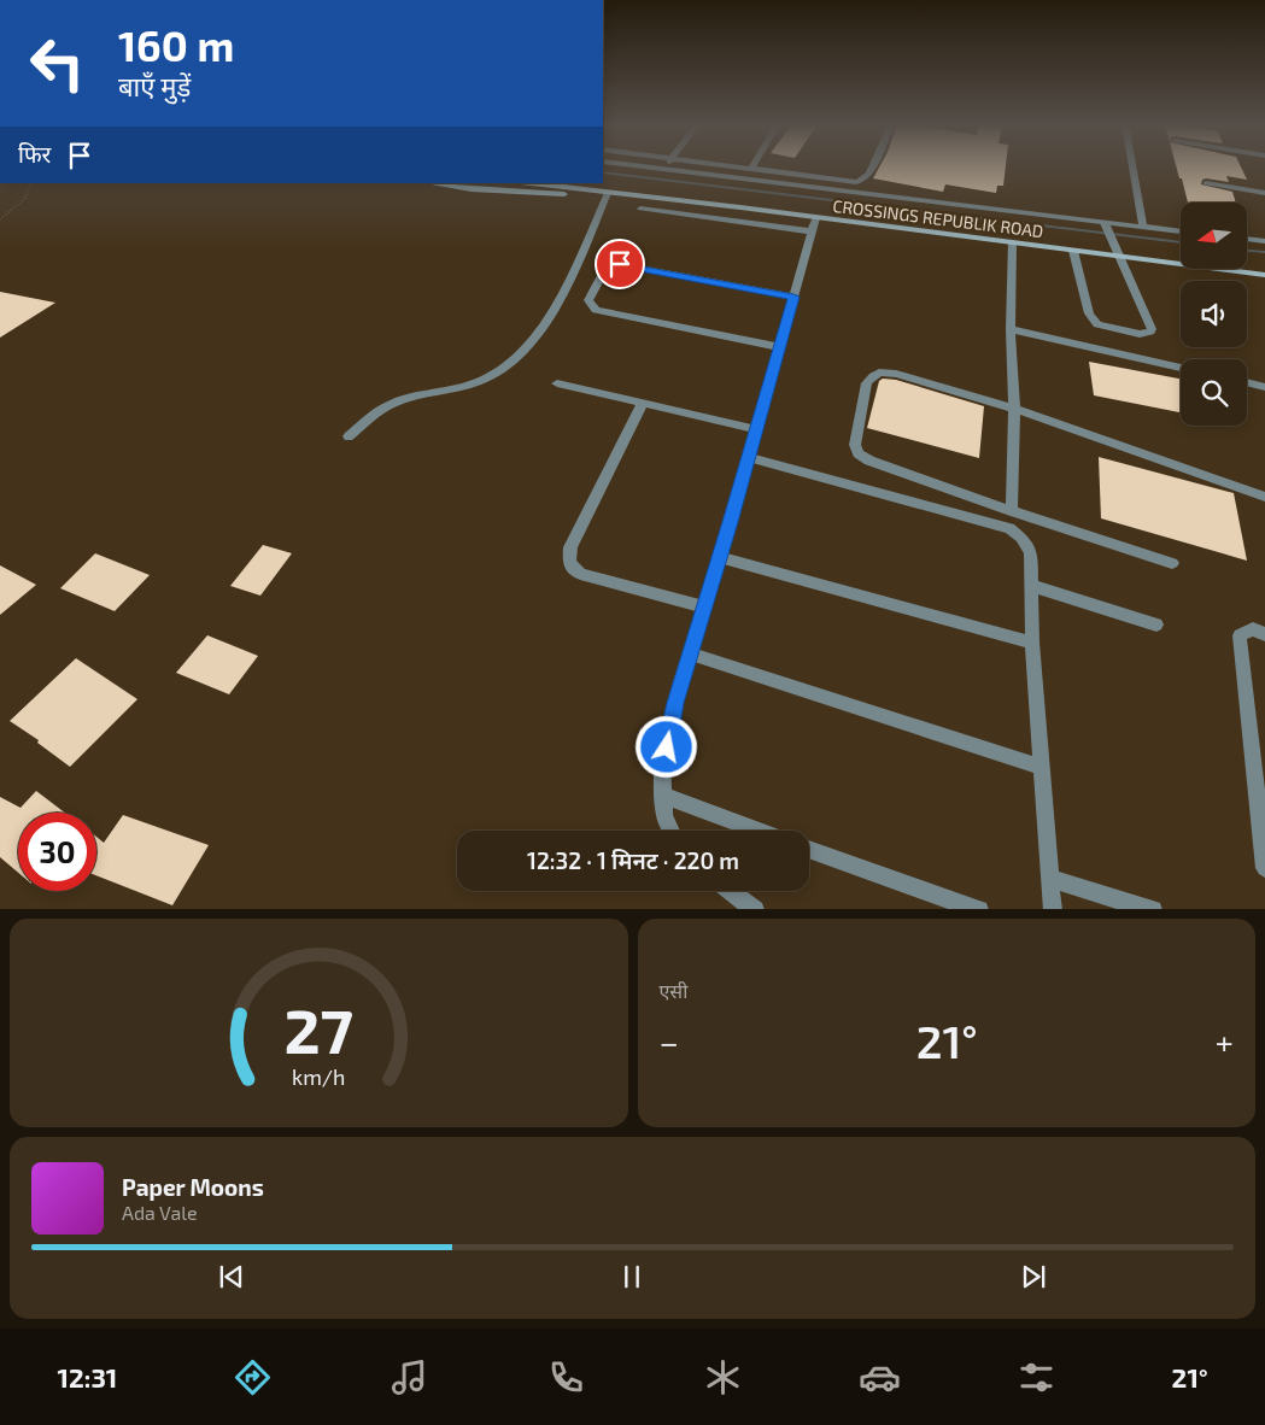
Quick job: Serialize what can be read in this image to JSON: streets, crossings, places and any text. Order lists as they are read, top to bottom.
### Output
{
  "streets": {
    "street": ["CROSSINGS REPUBLIK ROAD"]
  },
  "north": "left",
  "page": {
    "turn": ["160 m", "बाएँ मुड़ें"],
    "then": "फिर",
    "limit": "30",
    "trip": "12:32 · 1 मिनट · 220 m",
    "tile": "एसी",
    "heat": ["−", "21°", "+"],
    "song": ["Paper Moons", "Ada Vale"],
    "tabs": ["12:31", "21°"],
    "gauge": ["27", "km/h"]
  }
}
